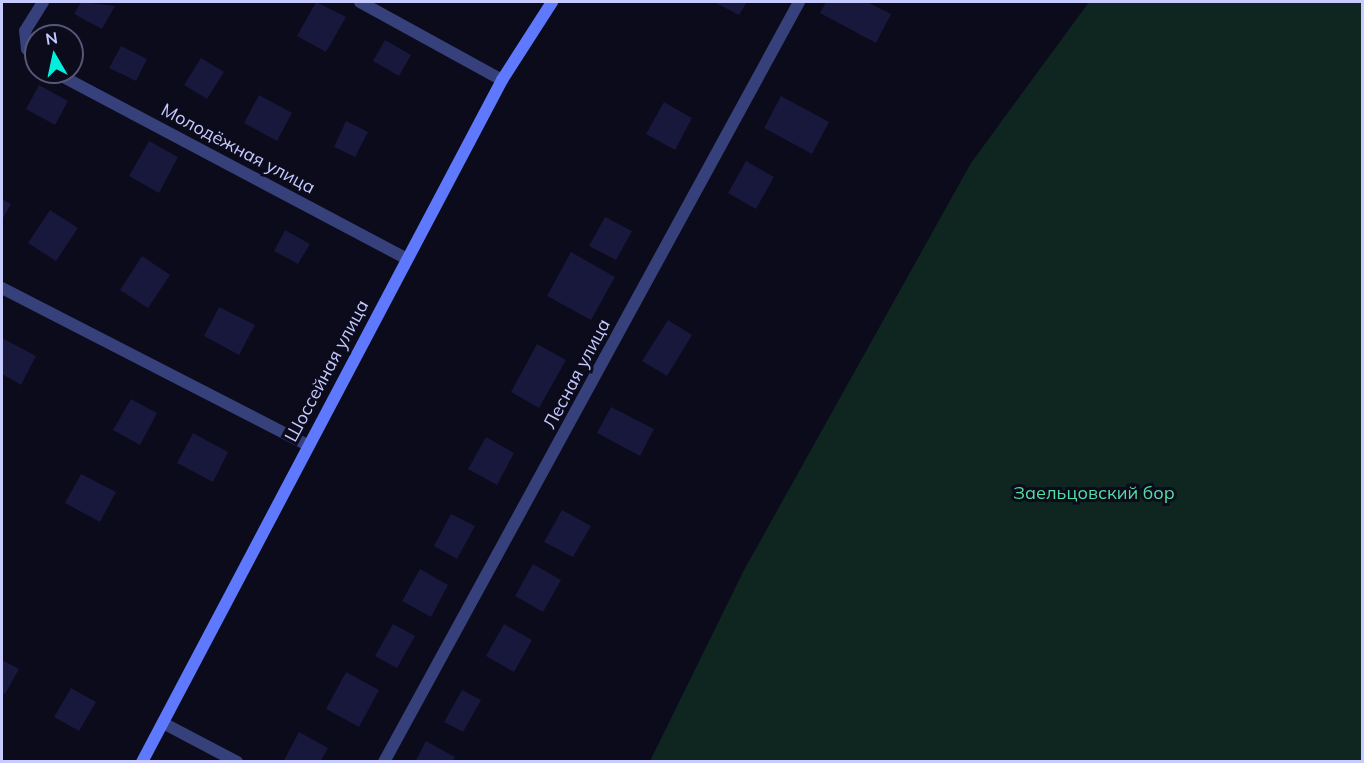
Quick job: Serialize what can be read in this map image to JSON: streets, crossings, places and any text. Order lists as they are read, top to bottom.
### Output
{
  "streets": {
    "street": ["Молодёжная улица", "Шоссейная улица", "Лесная улица"]
  },
  "crossings": [
    ["Молодёжная улица", "Шоссейная улица"]
  ],
  "parks": ["Заельцовский бор"],
  "north": "top"
}
